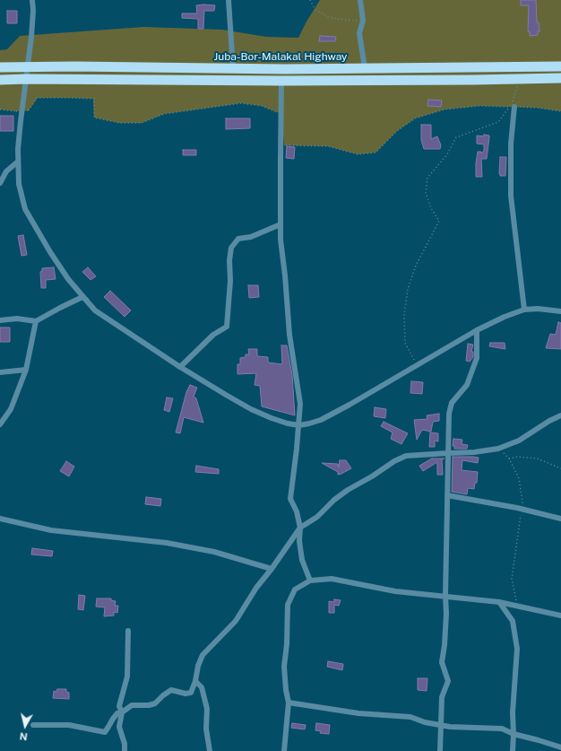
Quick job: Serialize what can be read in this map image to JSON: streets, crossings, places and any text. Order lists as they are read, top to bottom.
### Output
{
  "streets": {
    "highway": ["Juba-Bor-Malakal Highway"]
  },
  "north": "bottom"
}
